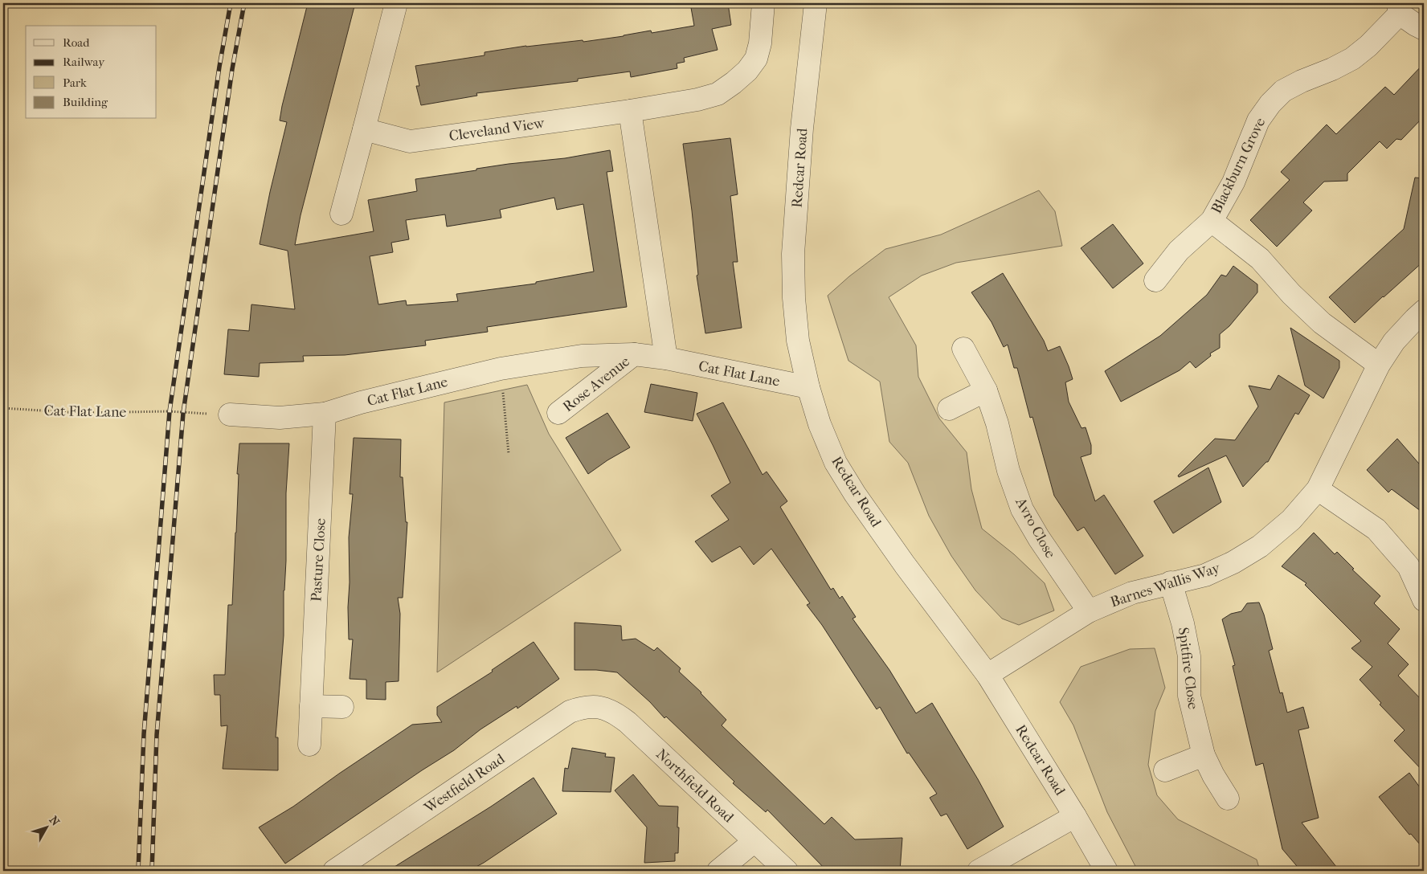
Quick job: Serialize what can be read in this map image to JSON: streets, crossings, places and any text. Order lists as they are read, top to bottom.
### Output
{
  "streets": {
    "street": [
      "Cleveland View",
      "Blackburn Grove",
      "Redcar Road",
      "Cat Flat Lane",
      "Rose Avenue",
      "Avro Close",
      "Pasture Close",
      "Barnes Wallis Way",
      "Spitfire Close",
      "Westfield Road",
      "Northfield Road"
    ]
  },
  "crossings": [
    ["Blackburn Grove", "Barnes Wallis Way"],
    ["Redcar Road", "Cat Flat Lane"],
    ["Redcar Road", "Barnes Wallis Way"],
    ["Cat Flat Lane", "Rose Avenue"],
    ["Cat Flat Lane", "Pasture Close"],
    ["Avro Close", "Barnes Wallis Way"],
    ["Barnes Wallis Way", "Spitfire Close"],
    ["Westfield Road", "Northfield Road"]
  ],
  "legend": [
    "Road",
    "Railway",
    "Park",
    "Building"
  ],
  "north": "top right"
}
